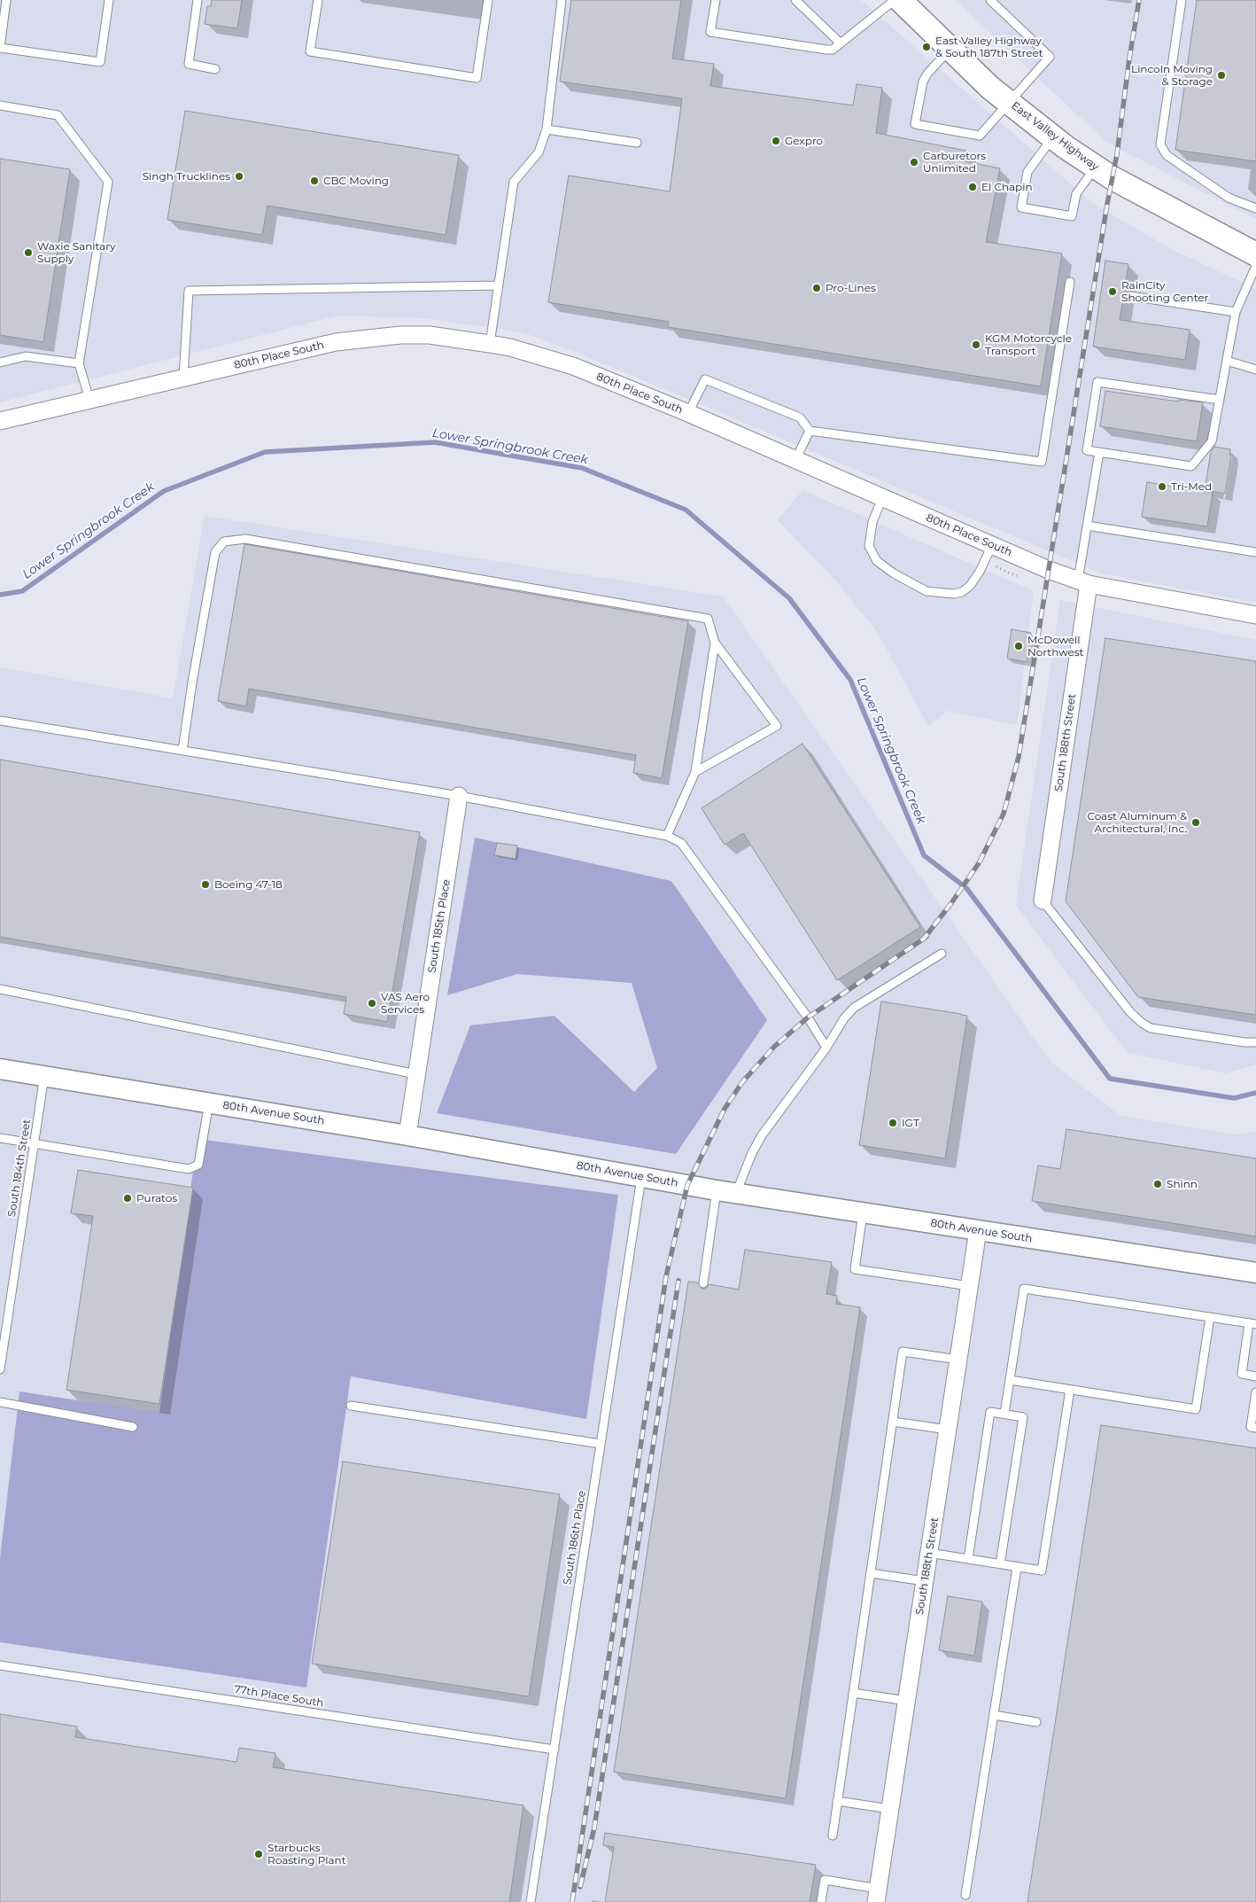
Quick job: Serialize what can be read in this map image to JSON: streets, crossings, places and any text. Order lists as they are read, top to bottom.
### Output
{
  "streets": {
    "main road": ["East Valley Highway"],
    "street": [
      "80th Place South",
      "South 188th Street",
      "South 185th Place",
      "80th Avenue South"
    ],
    "lane": ["South 184th Street", "South 186th Place", "77th Place South"]
  },
  "crossings": [
    ["80th Place South", "South 188th Street"],
    ["South 188th Street", "80th Avenue South"],
    ["South 185th Place", "80th Avenue South"],
    ["80th Avenue South", "South 184th Street"],
    ["80th Avenue South", "South 186th Place"],
    ["South 186th Place", "77th Place South"]
  ],
  "water": ["Lower Springbrook Creek"],
  "places": [
    "East Valley Highway & South 187th Street",
    "Lincoln Moving & Storage",
    "Gexpro",
    "Carburetors Unlimited",
    "Singh Trucklines",
    "CBC Moving",
    "El Chapin",
    "Waxie Sanitary Supply",
    "Pro-Lines",
    "RainCity Shooting Center",
    "KGM Motorcycle Transport",
    "Tri-Med",
    "McDowell Northwest",
    "Coast Aluminum & Architectural, Inc.",
    "Boeing 47-18",
    "VAS Aero Services",
    "IGT",
    "Shinn",
    "Puratos",
    "Starbucks Roasting Plant"
  ]
}
